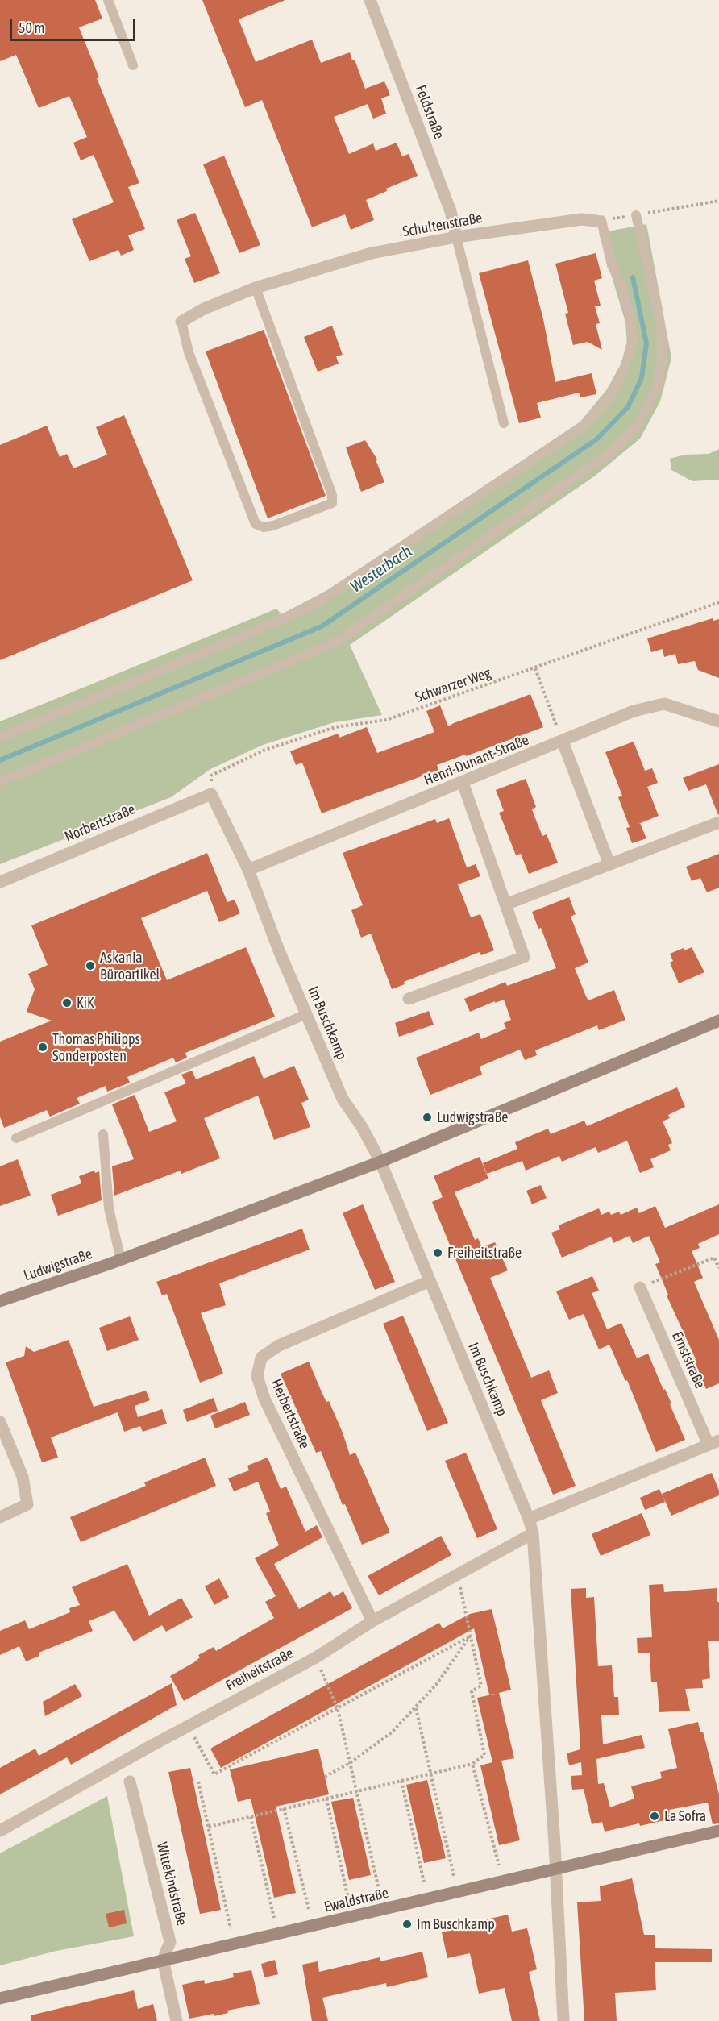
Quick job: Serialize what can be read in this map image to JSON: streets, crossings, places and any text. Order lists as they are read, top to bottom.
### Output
{
  "streets": {
    "main road": ["Ludwigstraße", "Ewaldstraße"],
    "street": [
      "Feldstraße",
      "Schultenstraße",
      "Henri-Dunant-Straße",
      "Norbertstraße",
      "Im Buschkamp",
      "Ernststraße",
      "Herbertstraße",
      "Freiheitstraße",
      "Wittekindstraße"
    ],
    "path": ["Schwarzer Weg"]
  },
  "crossings": [
    ["Feldstraße", "Schultenstraße"],
    ["Schwarzer Weg", "Norbertstraße"],
    ["Schwarzer Weg", "Im Buschkamp"],
    ["Henri-Dunant-Straße", "Im Buschkamp"],
    ["Norbertstraße", "Im Buschkamp"],
    ["Im Buschkamp", "Ludwigstraße"],
    ["Im Buschkamp", "Herbertstraße"],
    ["Im Buschkamp", "Freiheitstraße"],
    ["Im Buschkamp", "Ewaldstraße"],
    ["Herbertstraße", "Freiheitstraße"],
    ["Wittekindstraße", "Ewaldstraße"]
  ],
  "water": ["Westerbach"],
  "places": [
    "Askania Büroartikel",
    "KiK",
    "Thomas Philipps Sonderposten",
    "Ludwigstraße",
    "Freiheitstraße",
    "La Sofra",
    "Im Buschkamp"
  ],
  "scale_bar": "50 m"
}
